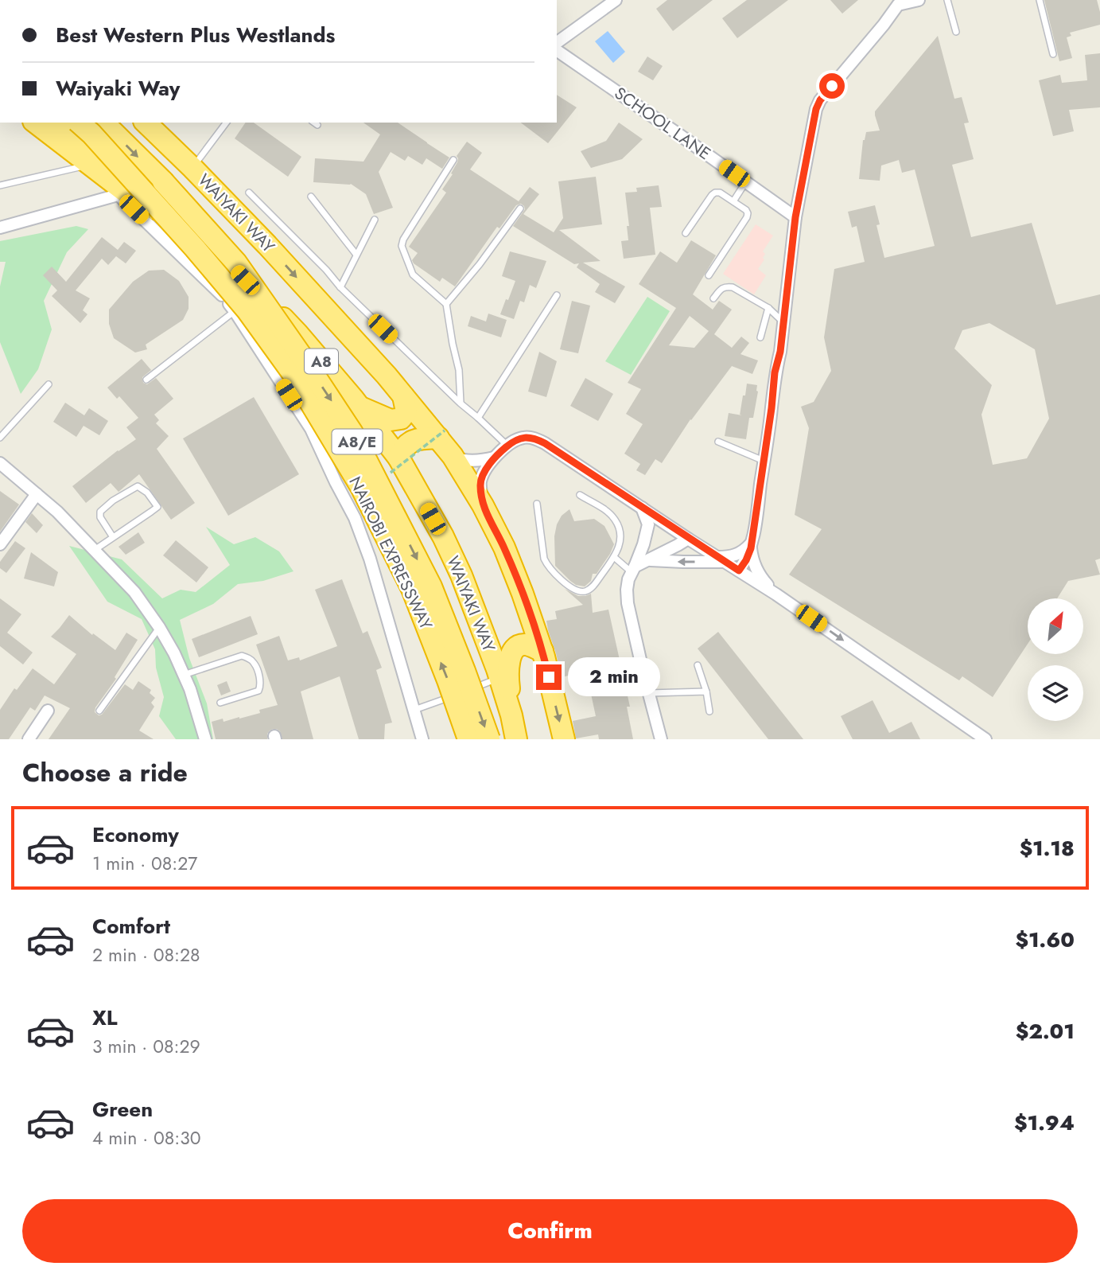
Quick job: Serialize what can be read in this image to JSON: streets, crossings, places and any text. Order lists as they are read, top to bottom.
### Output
{
  "streets": {
    "highway": [
      "WAIYAKI WAY",
      "A8",
      "A8/E",
      "NAIROBI EXPRESSWAY"
    ],
    "street": ["SCHOOL LANE"]
  },
  "crossings": [
    ["WAIYAKI WAY", "NAIROBI EXPRESSWAY"]
  ],
  "north": "top right",
  "page": {
    "banner": ["Best Western Plus Westlands", "Waiyaki Way"],
    "bubble": "2 min",
    "heading": "Choose a ride",
    "list": [
      {
        "name": "Economy",
        "note": "1 min · 08:27",
        "value": "$1.18"
      },
      {
        "name": "Comfort",
        "note": "2 min · 08:28",
        "value": "$1.60"
      },
      {
        "name": "XL",
        "note": "3 min · 08:29",
        "value": "$2.01"
      },
      {
        "name": "Green",
        "note": "4 min · 08:30",
        "value": "$1.94"
      }
    ],
    "buttons": "Confirm"
  }
}
